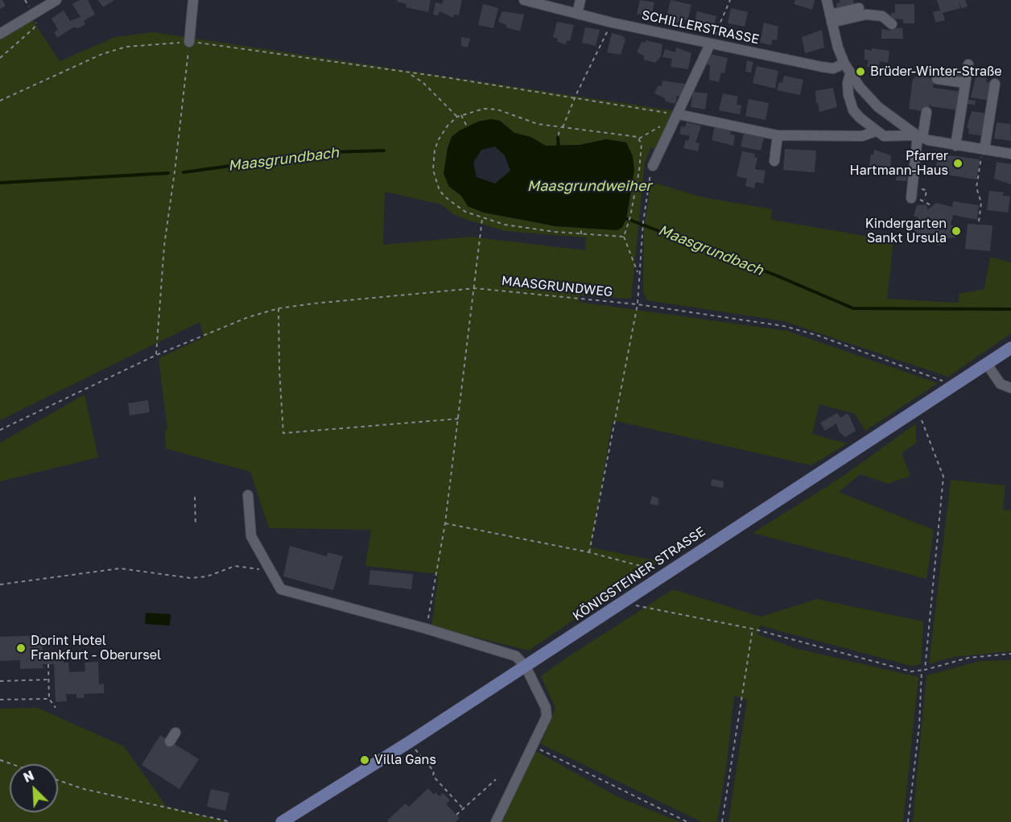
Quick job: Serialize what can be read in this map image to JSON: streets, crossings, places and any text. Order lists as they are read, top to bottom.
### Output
{
  "streets": {
    "main road": ["KÖNIGSTEINER STRASSE"],
    "street": ["SCHILLERSTRASSE"],
    "path": ["MAASGRUNDWEG"]
  },
  "crossings": [
    ["MAASGRUNDWEG", "KÖNIGSTEINER STRASSE"]
  ],
  "water": ["Maasgrundbach", "Maasgrundweiher"],
  "places": [
    "Brüder-Winter-Straße",
    "Pfarrer Hartmann-Haus",
    "Kindergarten Sankt Ursula",
    "Dorint Hotel Frankfurt - Oberursel",
    "Villa Gans"
  ],
  "north": "top left"
}
